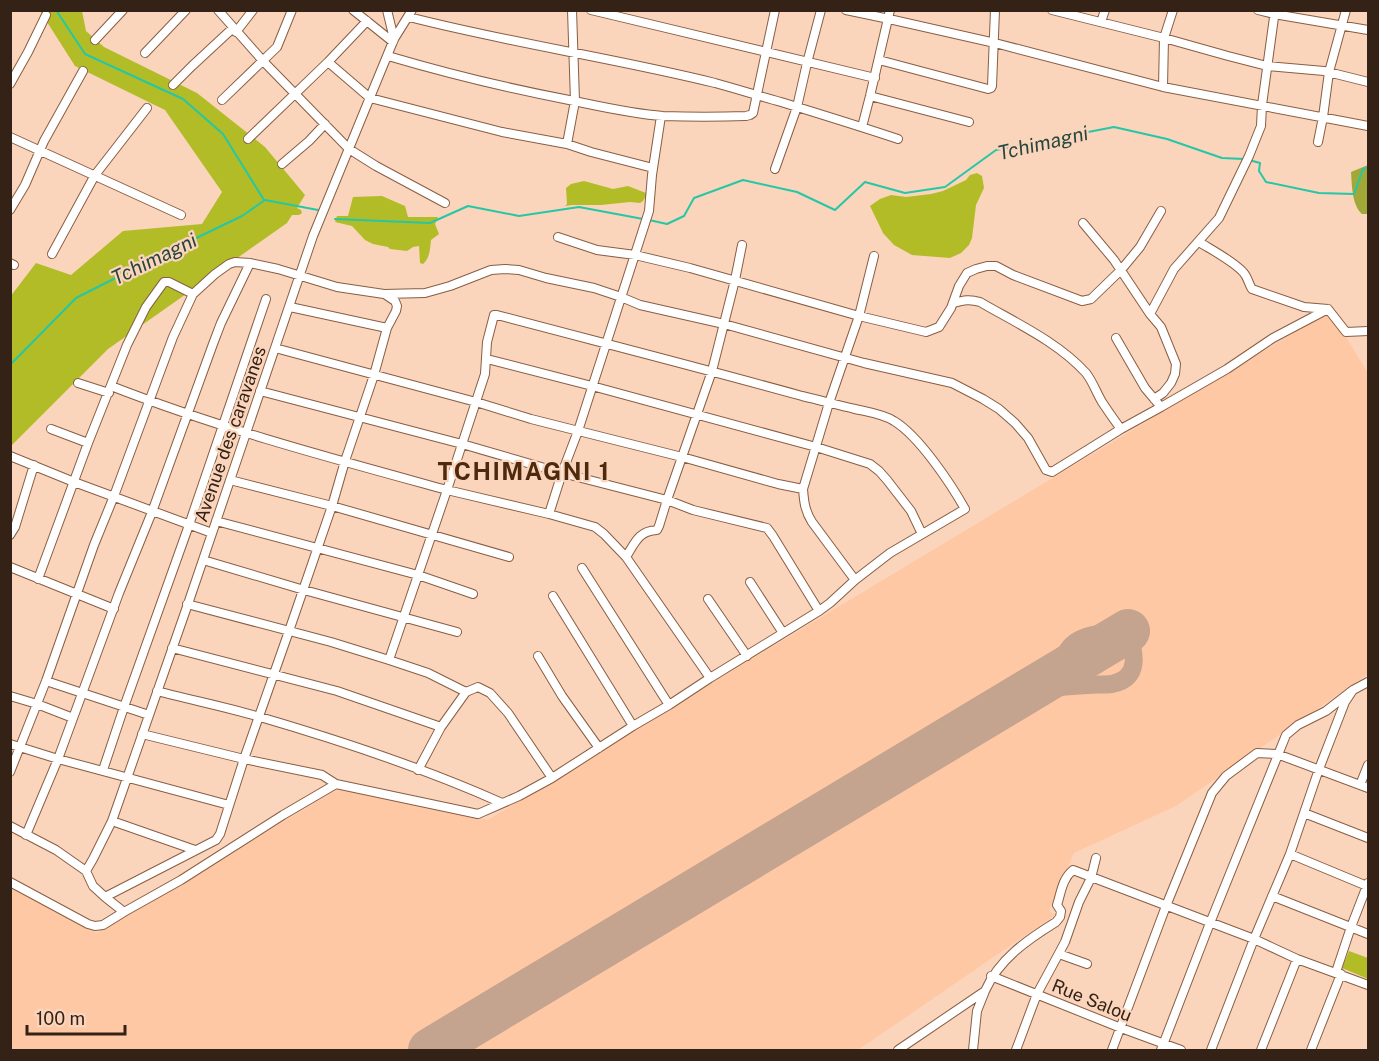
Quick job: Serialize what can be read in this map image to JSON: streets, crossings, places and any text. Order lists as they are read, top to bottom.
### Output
{
  "streets": {
    "street": ["Avenue des caravanes", "Rue Salou"]
  },
  "districts": ["TCHIMAGNI 1"],
  "water": ["Tchimagni"],
  "scale_bar": "100 m"
}
